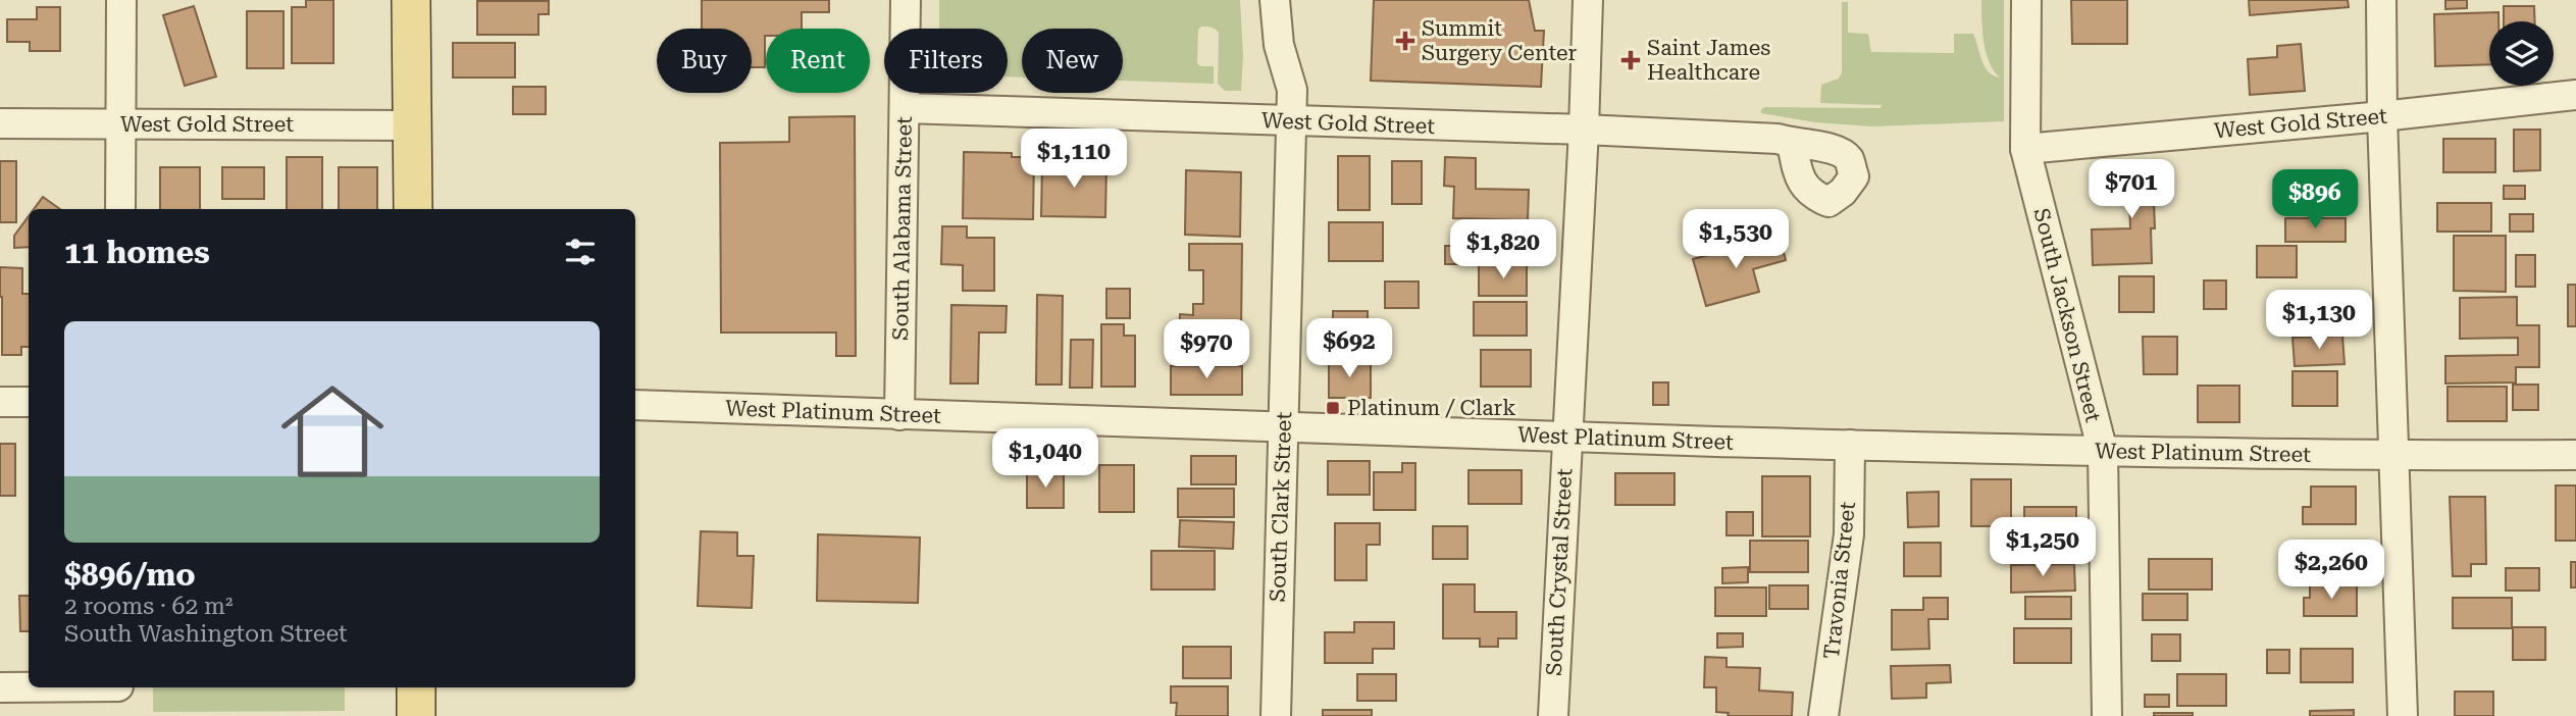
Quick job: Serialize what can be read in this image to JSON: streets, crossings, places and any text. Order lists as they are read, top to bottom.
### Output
{
  "streets": {
    "street": [
      "West Gold Street",
      "South Alabama Street",
      "South Jackson Street",
      "West Platinum Street",
      "South Clark Street",
      "South Crystal Street",
      "Travonia Street"
    ]
  },
  "crossings": [
    ["West Gold Street", "South Alabama Street"],
    ["West Gold Street", "South Jackson Street"],
    ["West Gold Street", "South Clark Street"],
    ["West Gold Street", "South Crystal Street"],
    ["South Alabama Street", "West Platinum Street"],
    ["South Jackson Street", "West Platinum Street"],
    ["West Platinum Street", "South Clark Street"],
    ["West Platinum Street", "South Crystal Street"],
    ["West Platinum Street", "Travonia Street"]
  ],
  "places": {
    "health": ["Summit Surgery Center", "Saint James Healthcare"],
    "transit": ["Platinum / Clark"]
  },
  "page": {
    "chip": [
      "Buy",
      "Rent",
      "Filters",
      "New"
    ],
    "price": [
      "$1,110",
      "$701",
      "$896",
      "$1,530",
      "$1,820",
      "$1,130",
      "$692",
      "$970",
      "$1,040",
      "$1,250",
      "$2,260"
    ],
    "heading": "11 homes",
    "list": [
      {
        "name": "$896/mo",
        "note": "2 rooms · 62 m² · South Washington Street"
      }
    ]
  }
}
